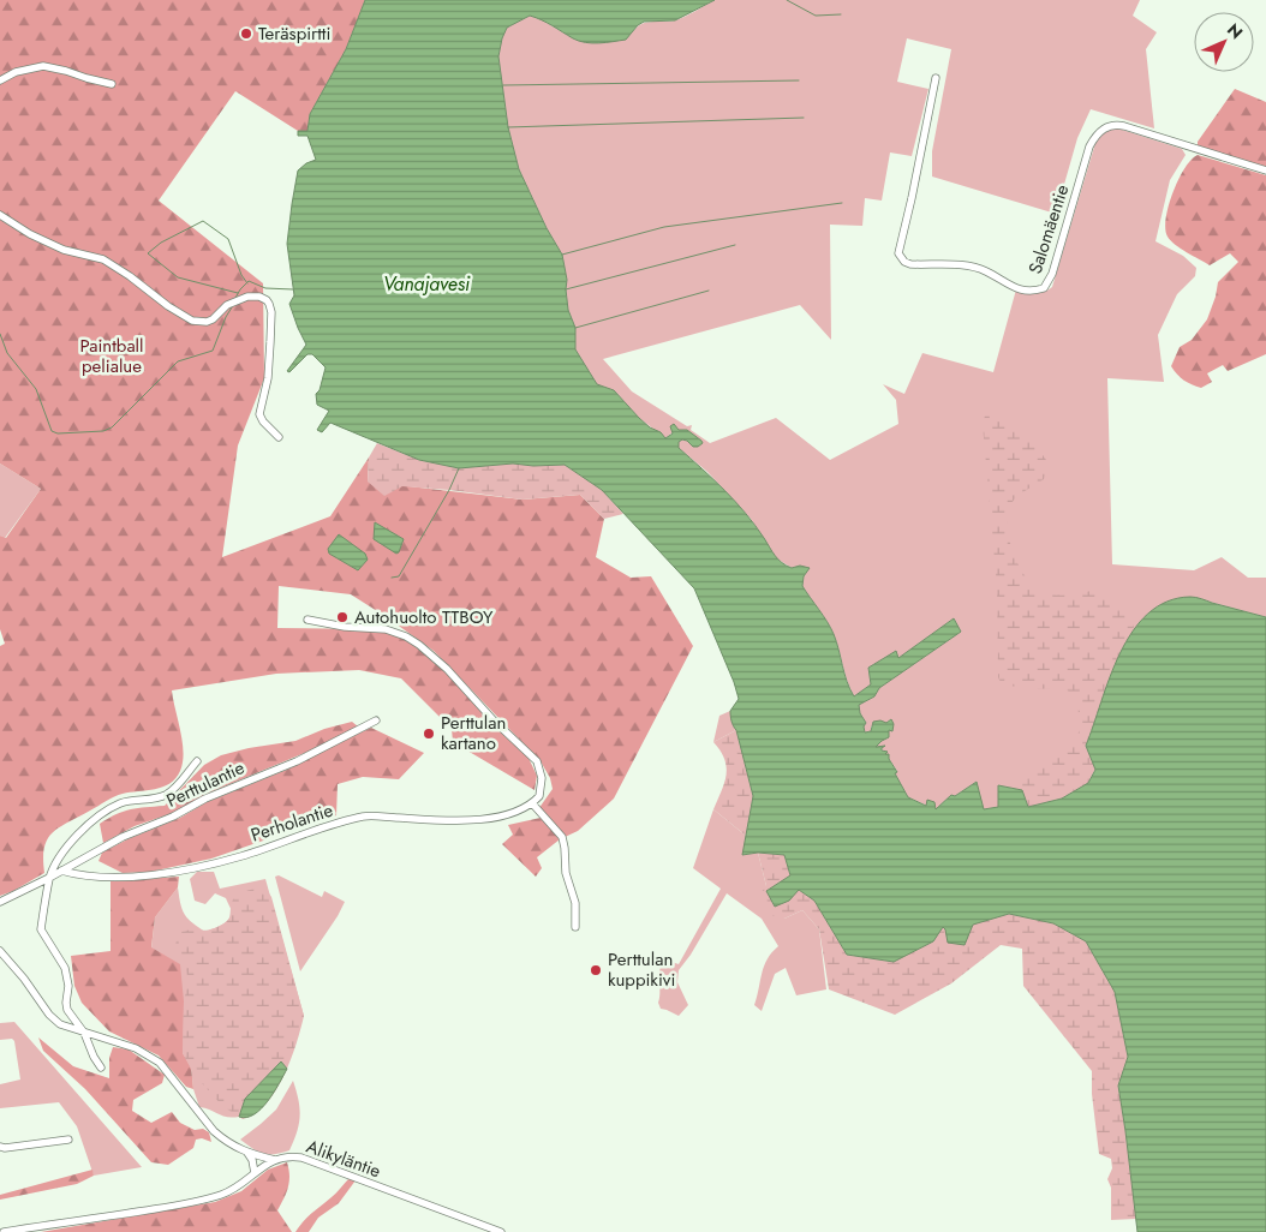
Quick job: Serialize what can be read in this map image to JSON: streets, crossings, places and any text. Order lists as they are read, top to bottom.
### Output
{
  "streets": {
    "street": [
      "Salomäentie",
      "Perttulantie",
      "Perholantie",
      "Alikyläntie"
    ]
  },
  "crossings": [
    ["Perttulantie", "Perholantie"]
  ],
  "water": ["Vanajavesi"],
  "parks": ["Paintball pelialue"],
  "places": [
    "Teräspirtti",
    "Autohuolto TTBOY",
    "Perttulan kartano",
    "Perttulan kuppikivi"
  ],
  "north": "top right"
}
